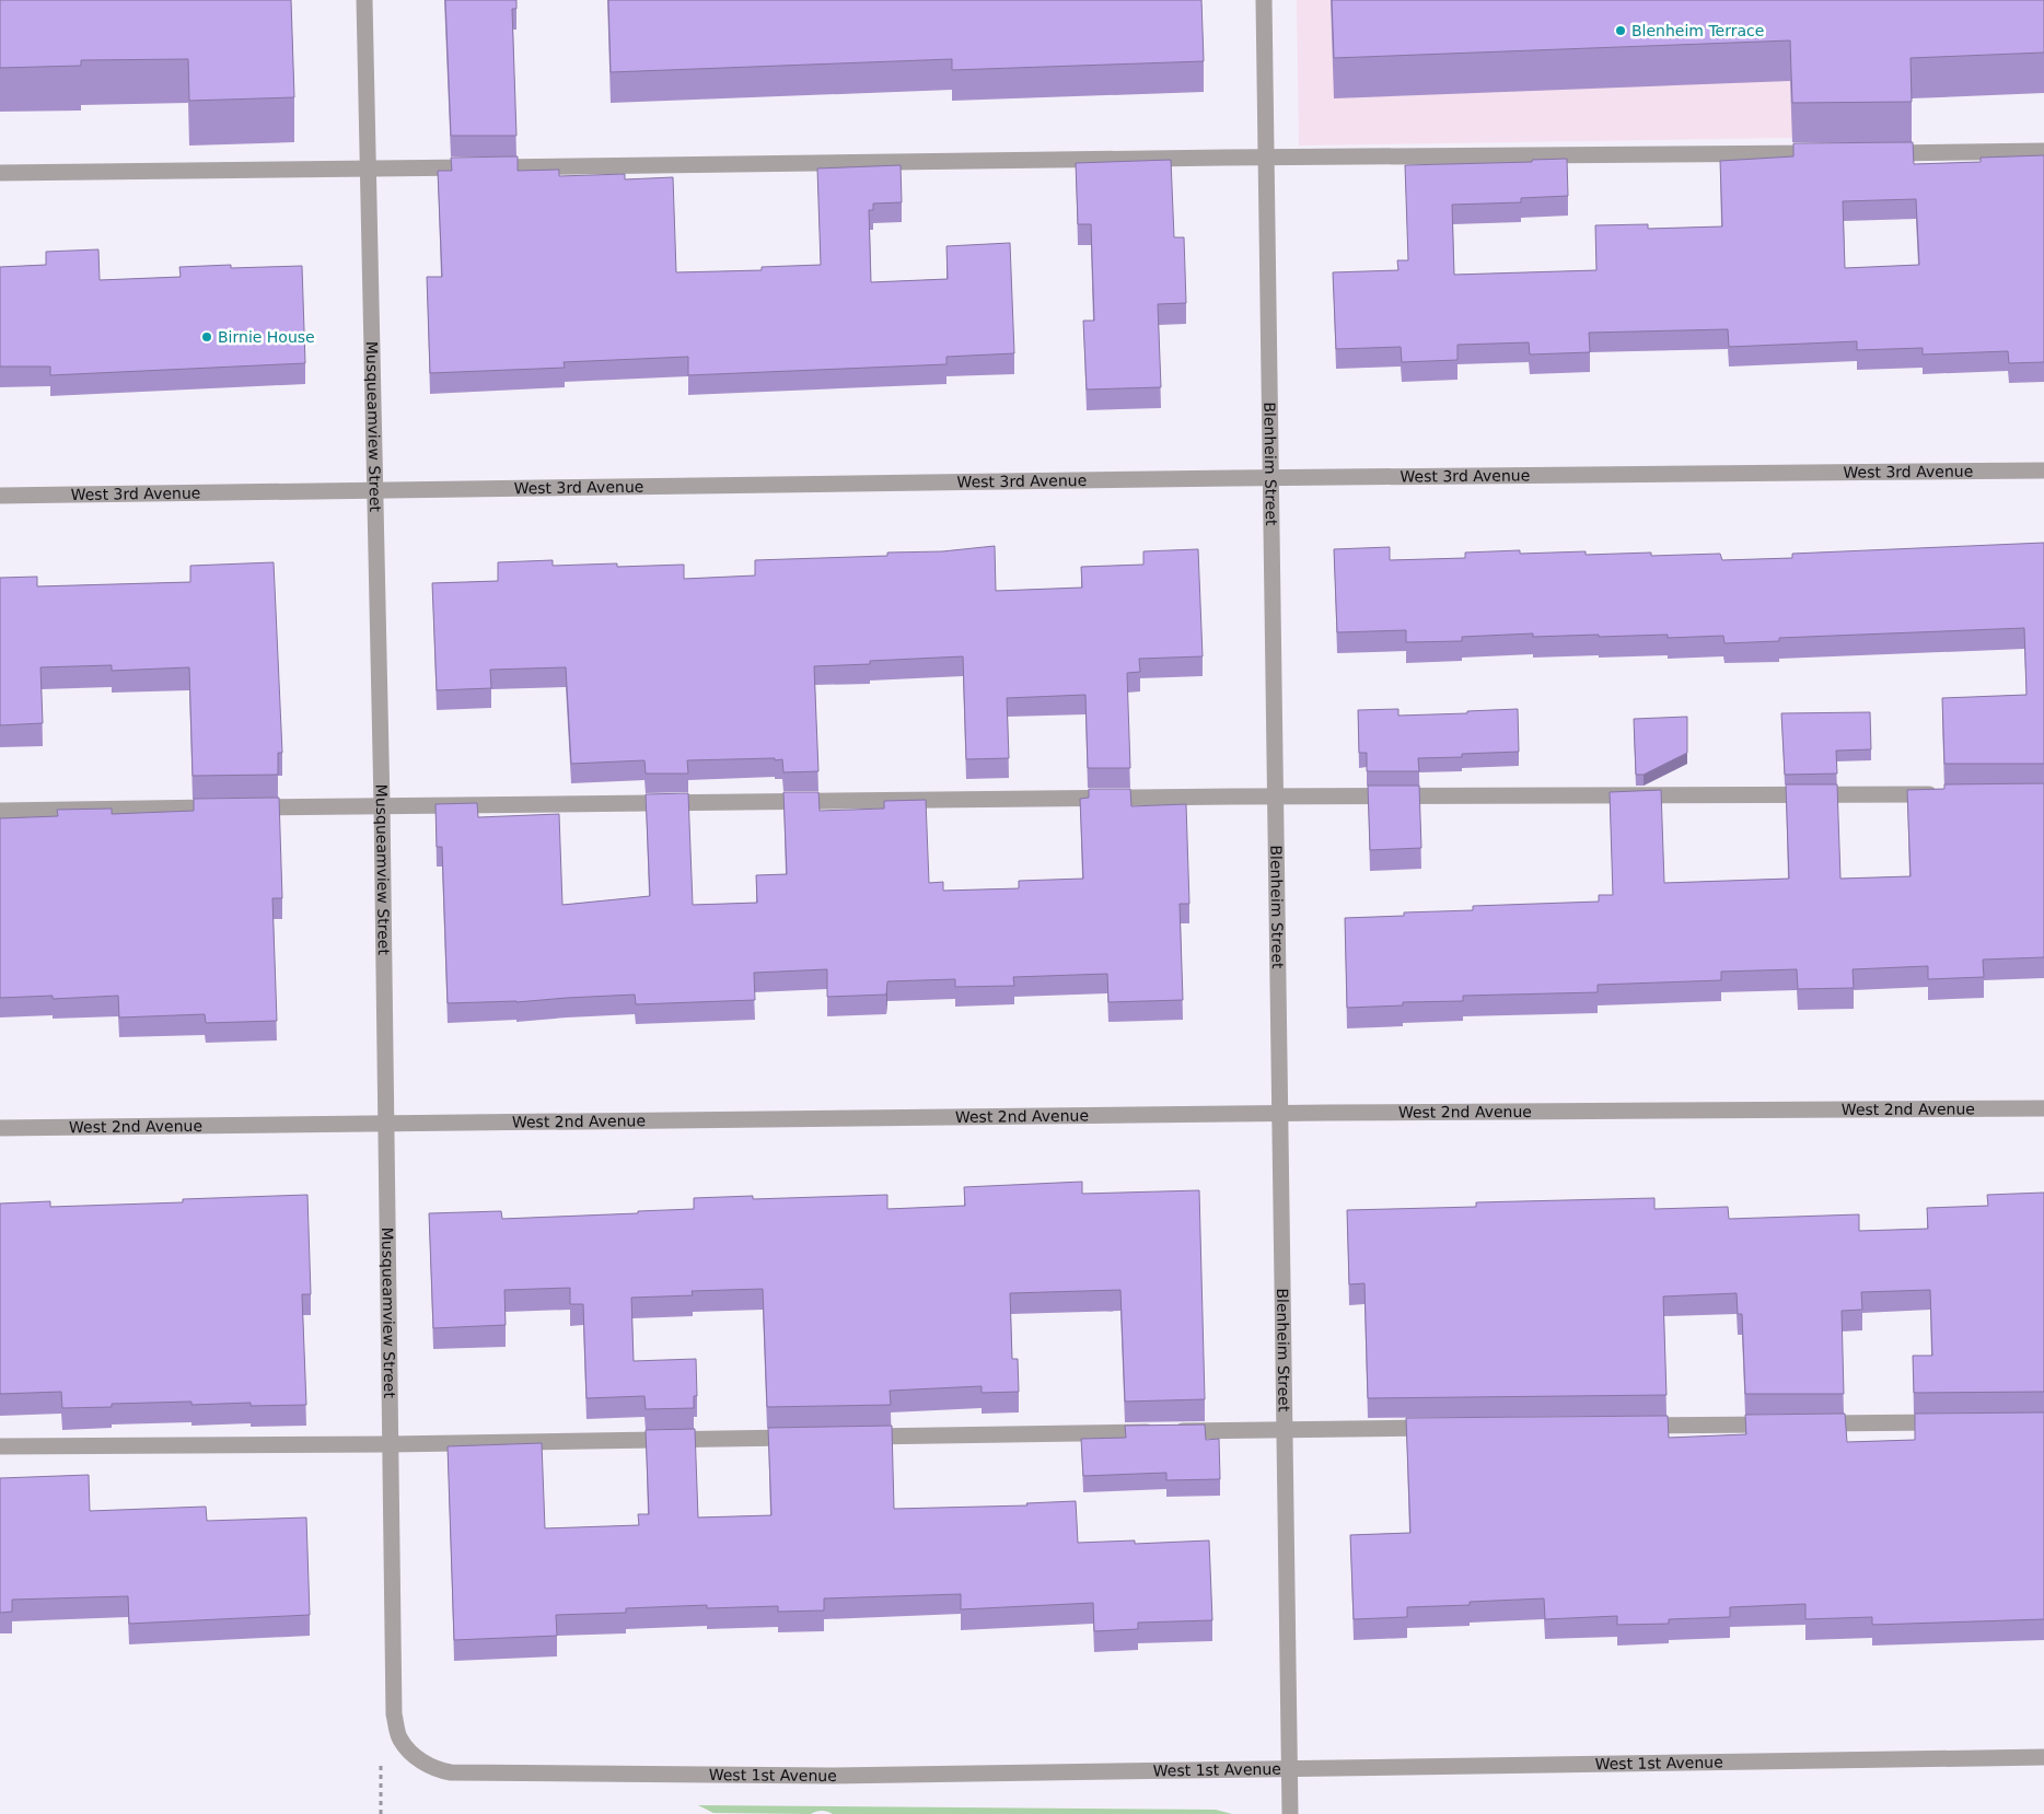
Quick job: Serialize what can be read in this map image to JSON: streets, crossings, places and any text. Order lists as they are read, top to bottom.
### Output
{
  "streets": {
    "street": [
      "Musqueamview Street",
      "Blenheim Street",
      "West 3rd Avenue",
      "West 2nd Avenue",
      "West 1st Avenue"
    ]
  },
  "crossings": [
    ["Musqueamview Street", "West 3rd Avenue"],
    ["Musqueamview Street", "West 2nd Avenue"],
    ["Musqueamview Street", "West 1st Avenue"],
    ["Blenheim Street", "West 3rd Avenue"],
    ["Blenheim Street", "West 2nd Avenue"],
    ["Blenheim Street", "West 1st Avenue"]
  ],
  "places": ["Blenheim Terrace", "Birnie House"]
}
